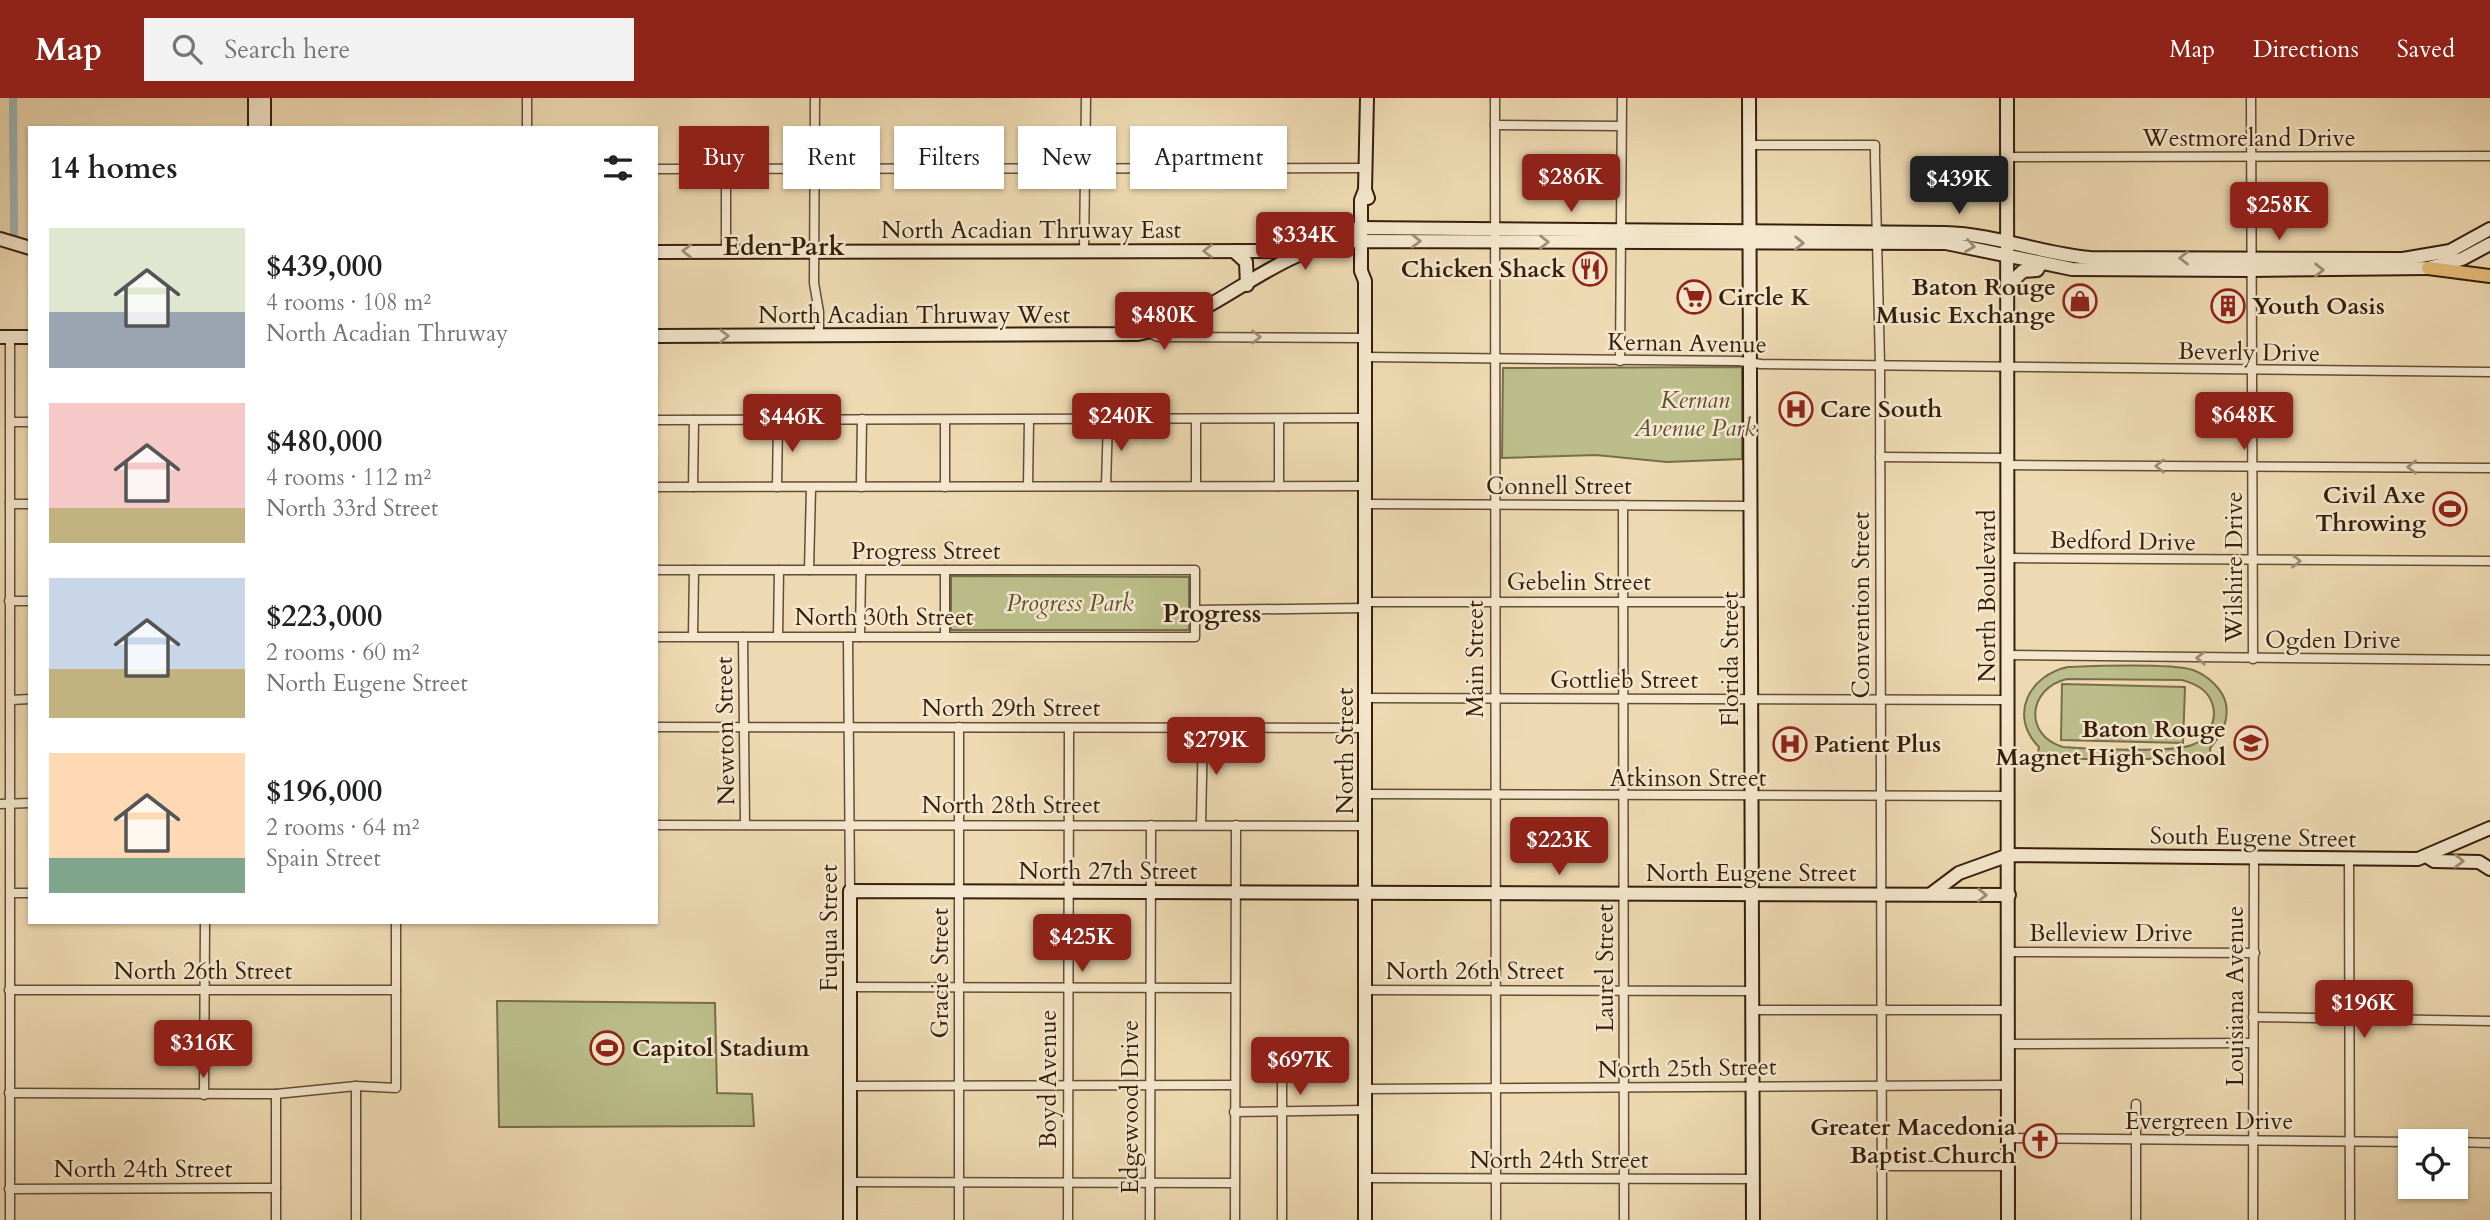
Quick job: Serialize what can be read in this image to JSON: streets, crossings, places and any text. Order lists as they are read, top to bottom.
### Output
{
  "streets": {
    "street": [
      "Westmoreland Drive",
      "North Acadian Thruway East",
      "North Acadian Thruway West",
      "Kernan Avenue",
      "Beverly Drive",
      "Connell Street",
      "Bedford Drive",
      "Progress Street",
      "Wilshire Drive",
      "Gebelin Street",
      "North Boulevard",
      "Convention Street",
      "North 30th Street",
      "Ogden Drive",
      "Main Street",
      "Florida Street",
      "Gottlieb Street",
      "North 29th Street",
      "Newton Street",
      "North Street",
      "Atkinson Street",
      "North 28th Street",
      "South Eugene Street",
      "North 27th Street",
      "North Eugene Street",
      "Fuqua Street",
      "Belleview Drive",
      "Laurel Street",
      "North 26th Street",
      "Gracie Street",
      "Louisiana Avenue",
      "North 25th Street",
      "Boyd Avenue",
      "Edgewood Drive",
      "Evergreen Drive",
      "North 24th Street"
    ]
  },
  "crossings": [
    ["Westmoreland Drive", "Wilshire Drive"],
    ["Westmoreland Drive", "North Boulevard"],
    ["North Acadian Thruway East", "North Acadian Thruway West"],
    ["North Acadian Thruway East", "North Street"],
    ["North Acadian Thruway West", "North Street"],
    ["Kernan Avenue", "Beverly Drive"],
    ["Kernan Avenue", "North Boulevard"],
    ["Kernan Avenue", "Convention Street"],
    ["Kernan Avenue", "Main Street"],
    ["Kernan Avenue", "Florida Street"],
    ["Kernan Avenue", "North Street"],
    ["Beverly Drive", "Wilshire Drive"],
    ["Beverly Drive", "North Boulevard"],
    ["Connell Street", "Main Street"],
    ["Connell Street", "Florida Street"],
    ["Connell Street", "North Street"],
    ["Connell Street", "Laurel Street"],
    ["Bedford Drive", "Wilshire Drive"],
    ["Bedford Drive", "North Boulevard"],
    ["Progress Street", "North 30th Street"],
    ["Wilshire Drive", "Ogden Drive"],
    ["Gebelin Street", "Main Street"],
    ["Gebelin Street", "Florida Street"],
    ["Gebelin Street", "North Street"],
    ["Gebelin Street", "Laurel Street"],
    ["North Boulevard", "Ogden Drive"],
    ["North Boulevard", "Gottlieb Street"],
    ["North Boulevard", "Atkinson Street"],
    ["North Boulevard", "South Eugene Street"],
    ["North Boulevard", "North Eugene Street"],
    ["North Boulevard", "Belleview Drive"],
    ["North Boulevard", "North 25th Street"],
    ["North Boulevard", "Evergreen Drive"],
    ["Convention Street", "Florida Street"],
    ["Convention Street", "Gottlieb Street"],
    ["Convention Street", "Atkinson Street"],
    ["Convention Street", "North Eugene Street"],
    ["Convention Street", "North 25th Street"],
    ["North 30th Street", "Newton Street"],
    ["North 30th Street", "Fuqua Street"],
    ["Main Street", "Gottlieb Street"],
    ["Main Street", "Atkinson Street"],
    ["Main Street", "North Eugene Street"],
    ["Main Street", "North 26th Street"],
    ["Main Street", "North 25th Street"],
    ["Main Street", "North 24th Street"],
    ["Florida Street", "Gottlieb Street"],
    ["Florida Street", "Atkinson Street"],
    ["Florida Street", "North Eugene Street"],
    ["Florida Street", "North 26th Street"],
    ["Florida Street", "North 25th Street"],
    ["Florida Street", "North 24th Street"],
    ["Gottlieb Street", "North Street"],
    ["Gottlieb Street", "Laurel Street"],
    ["North 29th Street", "Newton Street"],
    ["North 29th Street", "North Street"],
    ["North 29th Street", "Fuqua Street"],
    ["North 29th Street", "Gracie Street"],
    ["North 29th Street", "Boyd Avenue"],
    ["Newton Street", "North 28th Street"],
    ["North Street", "Atkinson Street"],
    ["North Street", "North 28th Street"],
    ["North Street", "North 27th Street"],
    ["North Street", "North Eugene Street"],
    ["North Street", "North 26th Street"],
    ["North Street", "North 25th Street"],
    ["North Street", "North 24th Street"],
    ["Atkinson Street", "Laurel Street"],
    ["North 28th Street", "Fuqua Street"],
    ["North 28th Street", "Gracie Street"],
    ["North 28th Street", "Boyd Avenue"],
    ["North 28th Street", "Edgewood Drive"],
    ["South Eugene Street", "Louisiana Avenue"],
    ["North 27th Street", "North Eugene Street"],
    ["North 27th Street", "Fuqua Street"],
    ["North 27th Street", "Gracie Street"],
    ["North 27th Street", "Boyd Avenue"],
    ["North 27th Street", "Edgewood Drive"],
    ["North Eugene Street", "Laurel Street"],
    ["Belleview Drive", "Louisiana Avenue"],
    ["Laurel Street", "North 26th Street"],
    ["Laurel Street", "North 25th Street"],
    ["Laurel Street", "North 24th Street"],
    ["Louisiana Avenue", "Evergreen Drive"]
  ],
  "one_way": ["Bedford Drive", "Ogden Drive"],
  "districts": ["Eden Park", "Progress"],
  "parks": ["Kernan Avenue Park", "Progress Park"],
  "places": {
    "restaurant": ["Chicken Shack"],
    "supermarket": ["Circle K"],
    "shop": ["Baton Rouge Music Exchange"],
    "building": ["Youth Oasis"],
    "hospital": ["Care South", "Patient Plus"],
    "sports": ["Civil Axe Throwing", "Capitol Stadium"],
    "school or university": ["Baton Rouge Magnet High School"],
    "church": ["Greater Macedonia Baptist Church"]
  },
  "page": {
    "header": "Map",
    "search": "Search here",
    "nav": ["Map", "Directions", "Saved"],
    "chip": [
      "Buy",
      "Rent",
      "Filters",
      "New",
      "Apartment"
    ],
    "heading": "14 homes",
    "price": [
      "$286K",
      "$439K",
      "$258K",
      "$334K",
      "$480K",
      "$648K",
      "$240K",
      "$446K",
      "$279K",
      "$223K",
      "$425K",
      "$196K",
      "$316K",
      "$697K"
    ],
    "list": [
      {
        "name": "$439,000",
        "note": "4 rooms · 108 m² · North Acadian Thruway"
      },
      {
        "name": "$480,000",
        "note": "4 rooms · 112 m² · North 33rd Street"
      },
      {
        "name": "$223,000",
        "note": "2 rooms · 60 m² · North Eugene Street"
      },
      {
        "name": "$196,000",
        "note": "2 rooms · 64 m² · Spain Street"
      }
    ]
  }
}
